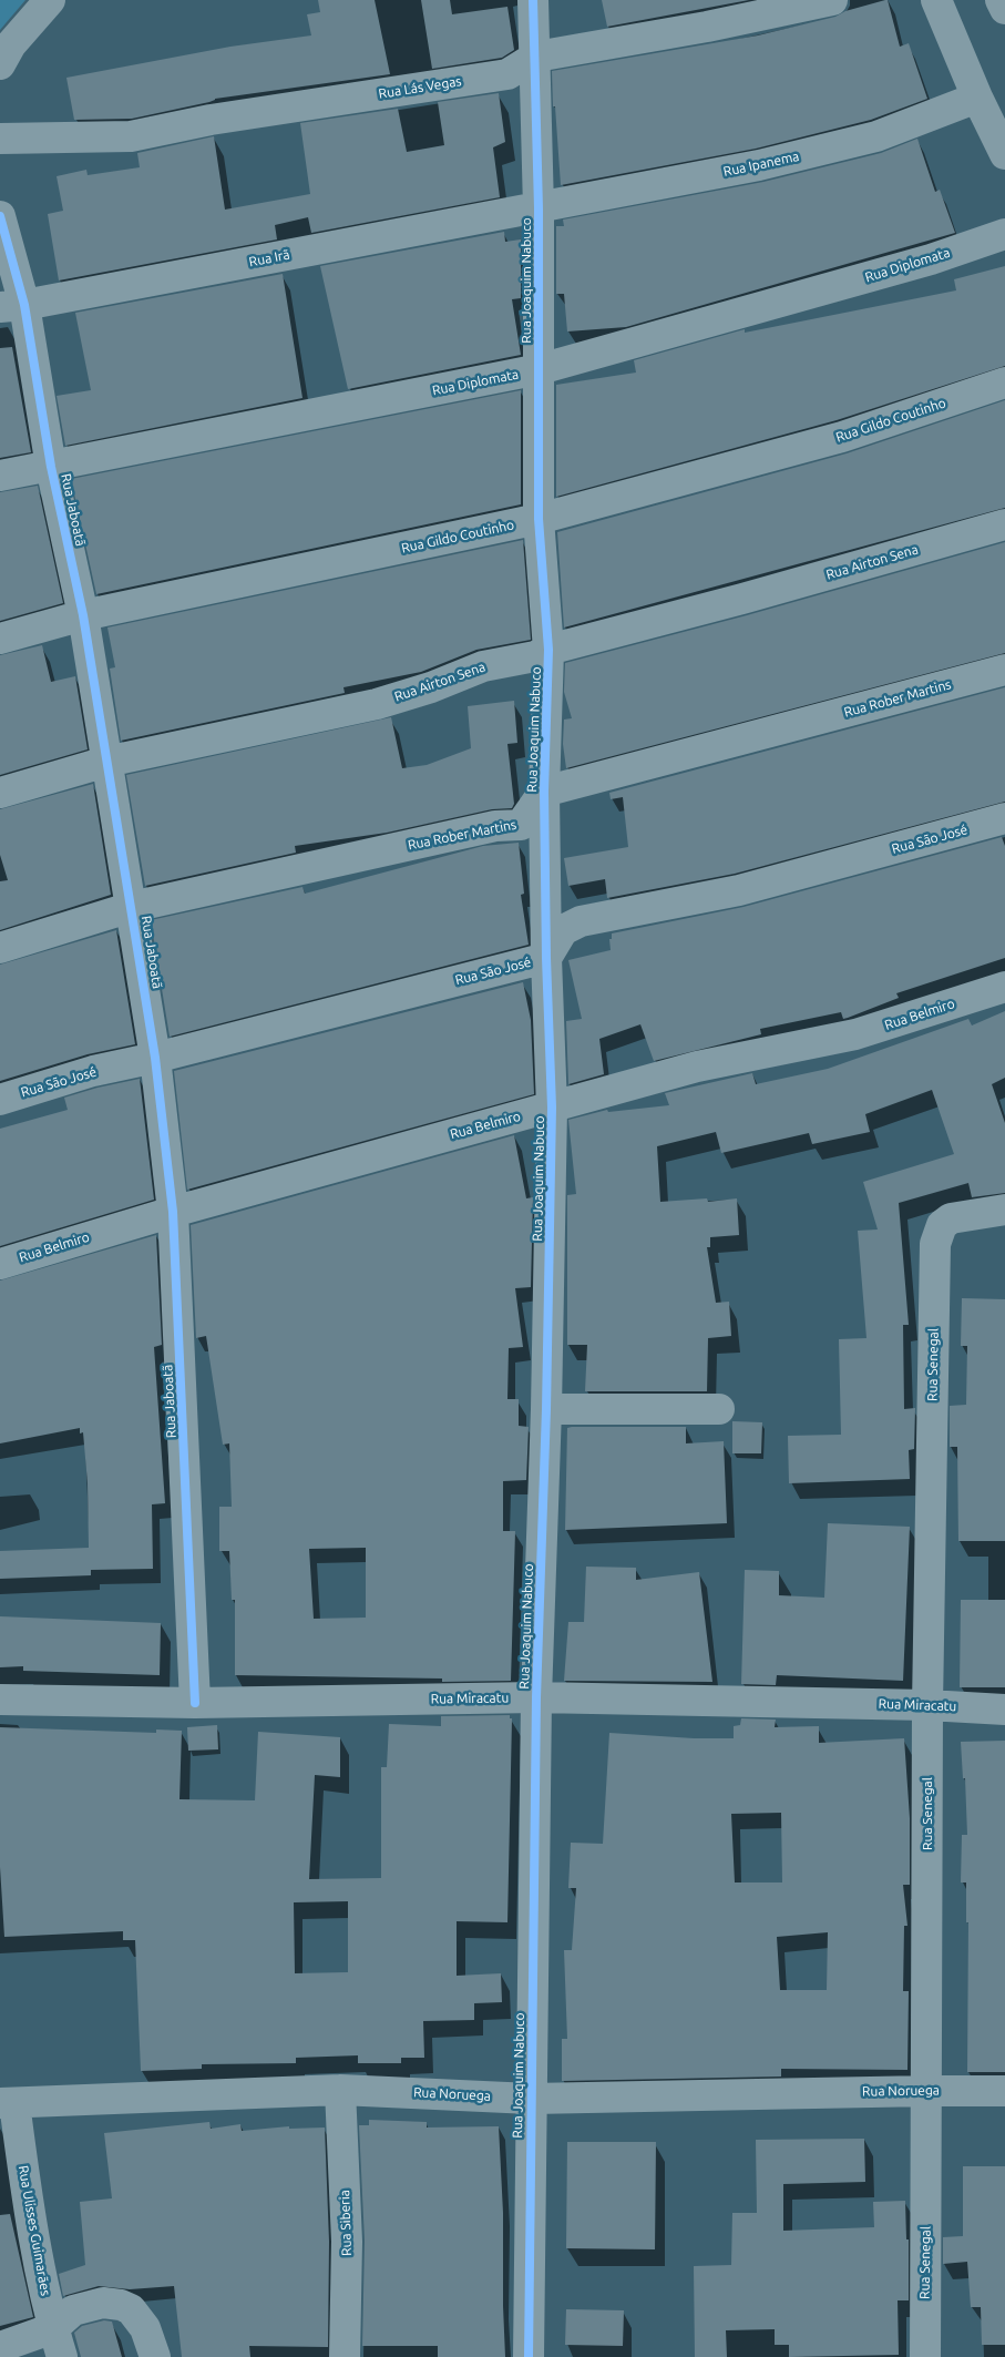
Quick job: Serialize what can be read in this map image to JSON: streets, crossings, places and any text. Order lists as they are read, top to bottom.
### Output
{
  "streets": {
    "street": [
      "Rua Lás Vegas",
      "Rua Ipanema",
      "Rua Irã",
      "Rua Diplomata",
      "Rua Joaquim Nabuco",
      "Rua Gildo Coutinho",
      "Rua Jaboatã",
      "Rua Airton Sena",
      "Rua Rober Martins",
      "Rua São José",
      "Rua Belmiro",
      "Rua Senegal",
      "Rua Miracatu",
      "Rua Noruega",
      "Rua Siberia",
      "Rua Ulisses Guimarães"
    ]
  },
  "crossings": [
    ["Rua Lás Vegas", "Rua Joaquim Nabuco"],
    ["Rua Ipanema", "Rua Irã"],
    ["Rua Ipanema", "Rua Joaquim Nabuco"],
    ["Rua Irã", "Rua Joaquim Nabuco"],
    ["Rua Irã", "Rua Jaboatã"],
    ["Rua Diplomata", "Rua Joaquim Nabuco"],
    ["Rua Diplomata", "Rua Jaboatã"],
    ["Rua Joaquim Nabuco", "Rua Gildo Coutinho"],
    ["Rua Joaquim Nabuco", "Rua Airton Sena"],
    ["Rua Joaquim Nabuco", "Rua Rober Martins"],
    ["Rua Joaquim Nabuco", "Rua São José"],
    ["Rua Joaquim Nabuco", "Rua Belmiro"],
    ["Rua Joaquim Nabuco", "Rua Miracatu"],
    ["Rua Joaquim Nabuco", "Rua Noruega"],
    ["Rua Gildo Coutinho", "Rua Jaboatã"],
    ["Rua Jaboatã", "Rua Airton Sena"],
    ["Rua Jaboatã", "Rua Rober Martins"],
    ["Rua Jaboatã", "Rua São José"],
    ["Rua Jaboatã", "Rua Belmiro"],
    ["Rua Jaboatã", "Rua Miracatu"],
    ["Rua Senegal", "Rua Miracatu"],
    ["Rua Senegal", "Rua Noruega"],
    ["Rua Noruega", "Rua Siberia"],
    ["Rua Noruega", "Rua Ulisses Guimarães"]
  ]
}
